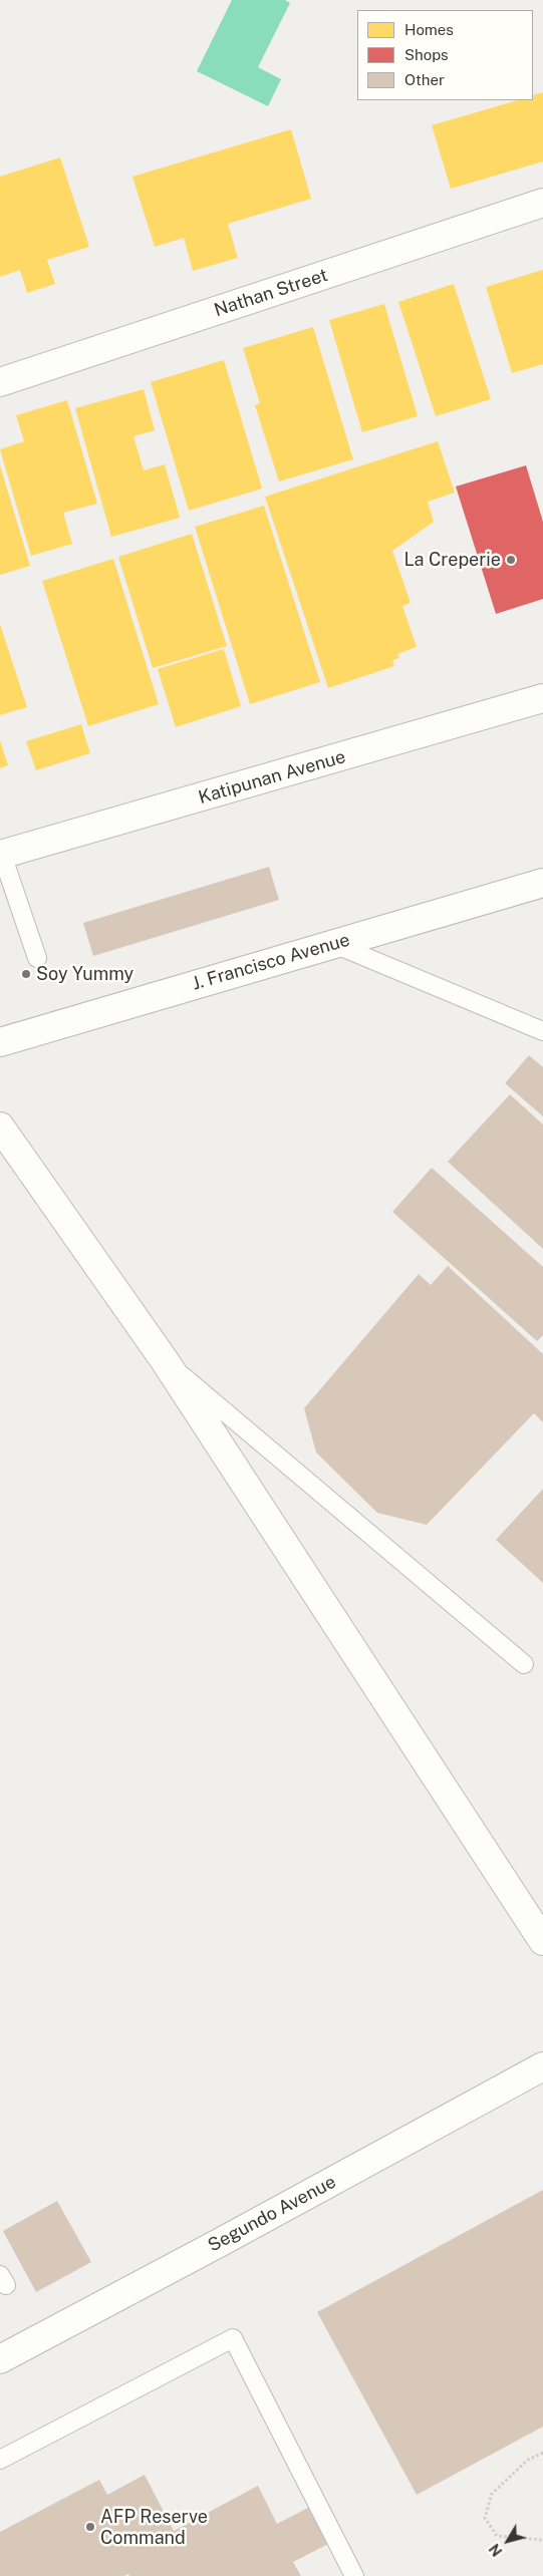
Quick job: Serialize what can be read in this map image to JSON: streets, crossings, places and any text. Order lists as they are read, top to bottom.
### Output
{
  "streets": {
    "street": [
      "Nathan Street",
      "Katipunan Avenue",
      "J. Francisco Avenue",
      "Segundo Avenue"
    ]
  },
  "places": ["La Creperie", "Soy Yummy", "AFP Reserve Command"],
  "legend": ["Homes", "Shops", "Other"],
  "north": "bottom left"
}
